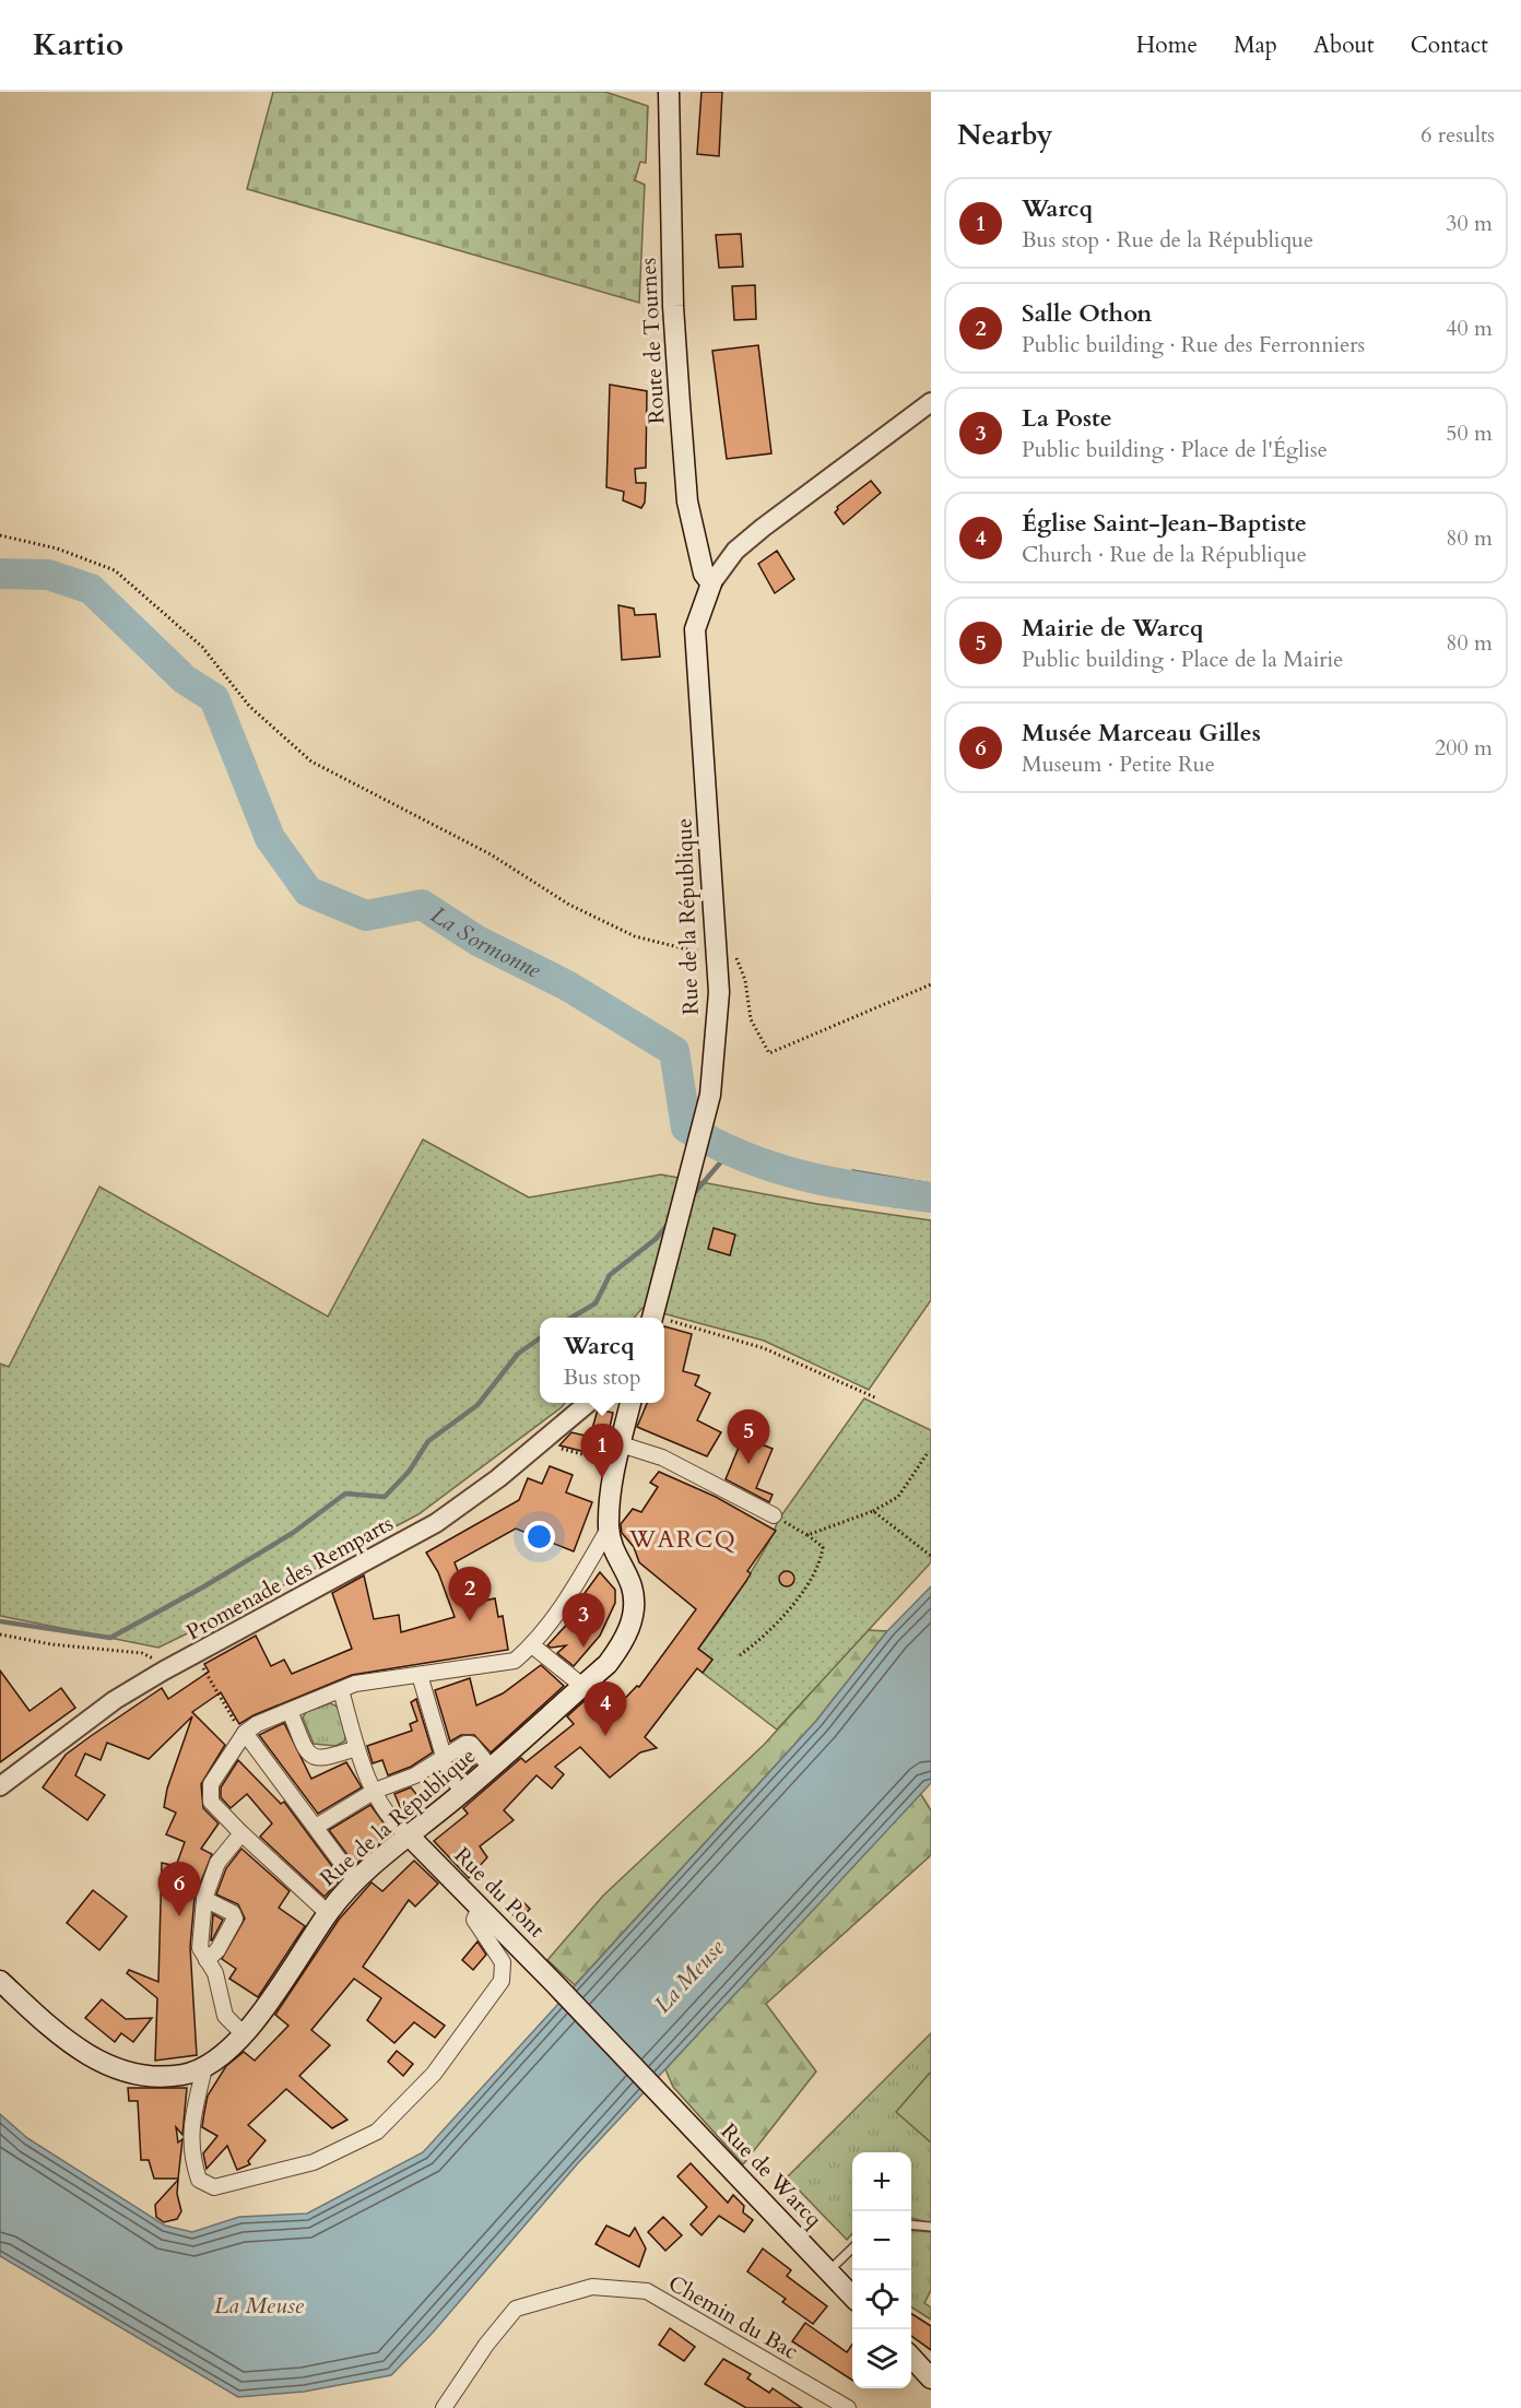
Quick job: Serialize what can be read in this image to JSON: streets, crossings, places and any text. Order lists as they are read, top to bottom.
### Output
{
  "streets": {
    "main road": [
      "Route de Tournes",
      "Rue de la République",
      "Rue du Pont",
      "Rue de Warcq"
    ],
    "street": ["Promenade des Remparts", "Chemin du Bac"]
  },
  "crossings": [
    ["Route de Tournes", "Rue de la République"],
    ["Rue de la République", "Rue du Pont"],
    ["Rue du Pont", "Rue de Warcq"]
  ],
  "districts": ["WARCQ"],
  "water": ["La Sormonne", "La Meuse"],
  "page": {
    "header": "Kartio",
    "nav": [
      "Home",
      "Map",
      "About",
      "Contact"
    ],
    "heading": ["Nearby", "6 results"],
    "list": [
      {
        "mark": "1",
        "name": "Warcq",
        "note": "Bus stop · Rue de la République",
        "value": "30 m"
      },
      {
        "mark": "2",
        "name": "Salle Othon",
        "note": "Public building · Rue des Ferronniers",
        "value": "40 m"
      },
      {
        "mark": "3",
        "name": "La Poste",
        "note": "Public building · Place de l'Église",
        "value": "50 m"
      },
      {
        "mark": "4",
        "name": "Église Saint-Jean-Baptiste",
        "note": "Church · Rue de la République",
        "value": "80 m"
      },
      {
        "mark": "5",
        "name": "Mairie de Warcq",
        "note": "Public building · Place de la Mairie",
        "value": "80 m"
      },
      {
        "mark": "6",
        "name": "Musée Marceau Gilles",
        "note": "Museum · Petite Rue",
        "value": "200 m"
      }
    ],
    "popup": ["Warcq", "Bus stop"],
    "pins": [
      "5",
      "1",
      "2",
      "3",
      "4",
      "6"
    ],
    "map_buttons": ["+", "−"]
  }
}
